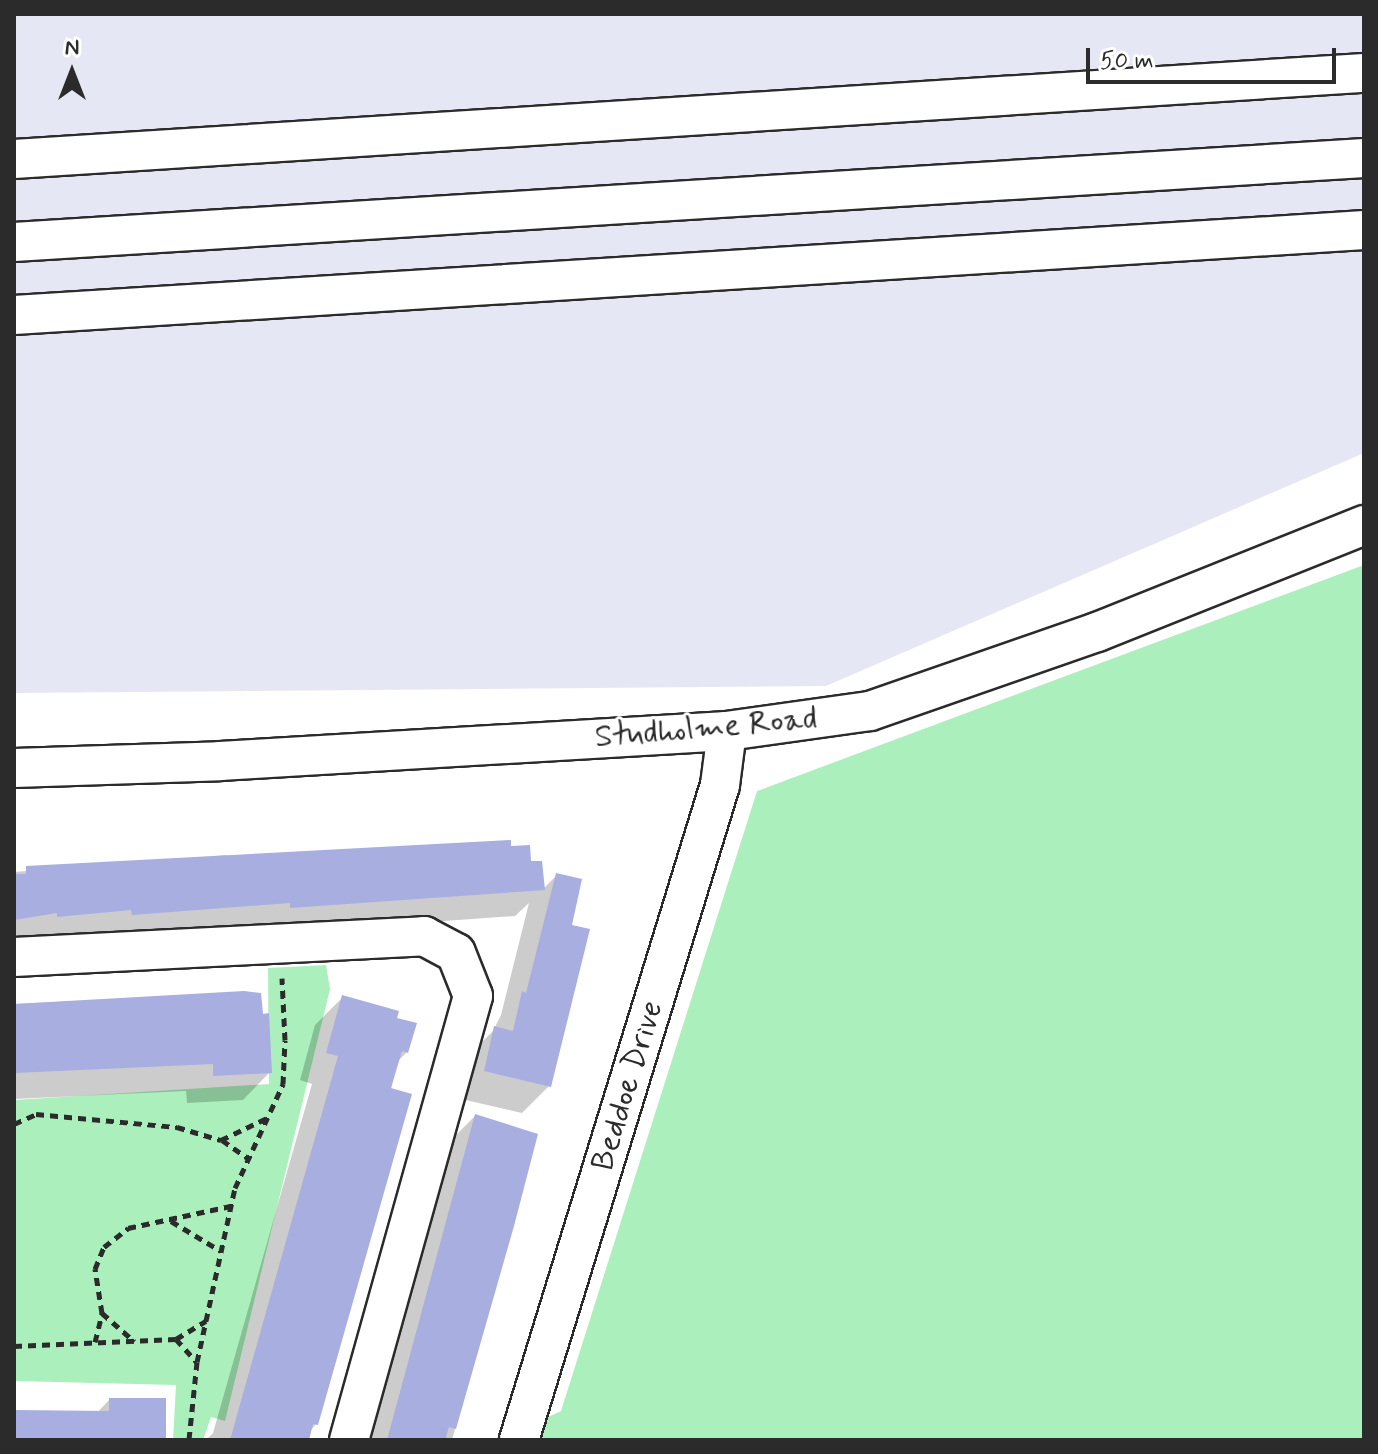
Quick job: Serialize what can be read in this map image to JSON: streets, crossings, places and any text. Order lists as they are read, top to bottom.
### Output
{
  "streets": {
    "street": ["Studholme Road", "Beddoe Drive"]
  },
  "crossings": [
    ["Studholme Road", "Beddoe Drive"]
  ],
  "scale_bar": "50 m",
  "north": "top"
}
